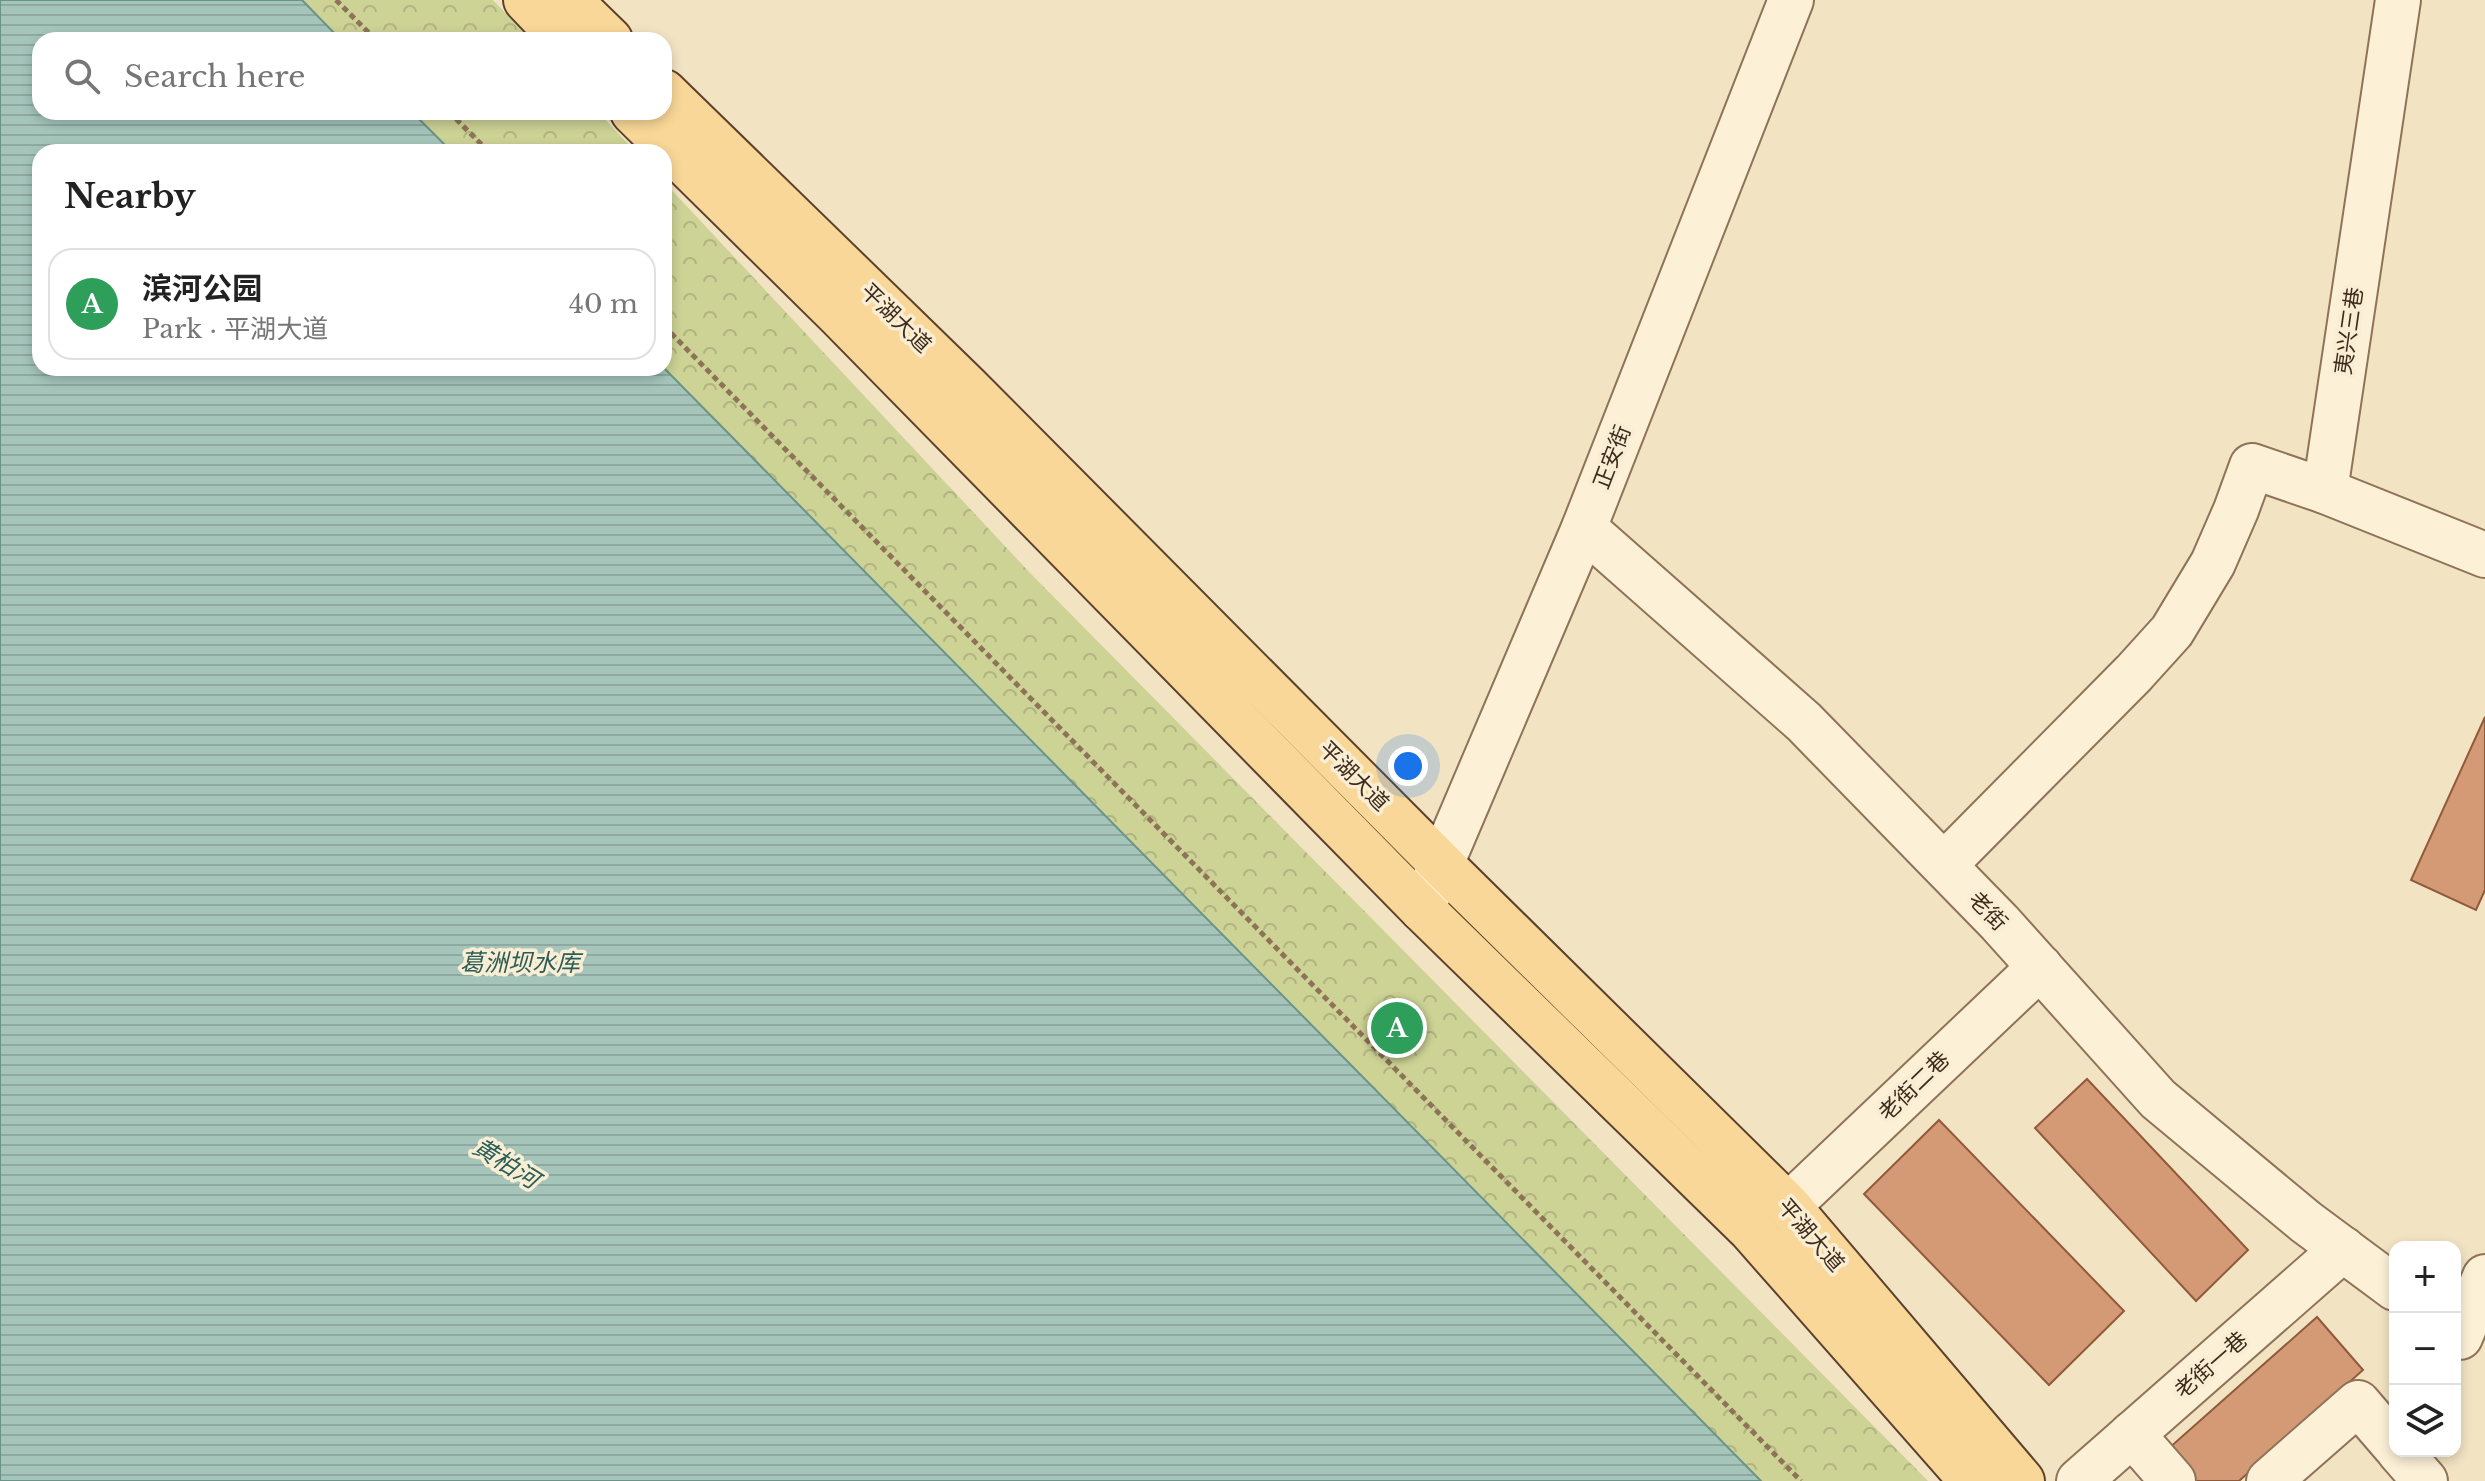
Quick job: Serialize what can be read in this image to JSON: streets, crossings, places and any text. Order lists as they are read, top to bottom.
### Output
{
  "streets": {
    "main road": ["平湖大道"],
    "street": [
      "夷兴三巷",
      "正安街",
      "老街",
      "老街二巷",
      "老街一巷"
    ]
  },
  "crossings": [
    ["平湖大道", "正安街"],
    ["平湖大道", "老街二巷"],
    ["正安街", "老街"],
    ["老街", "老街二巷"],
    ["老街", "老街一巷"]
  ],
  "water": ["葛洲坝水库", "黄柏河"],
  "page": {
    "search": "Search here",
    "heading": "Nearby",
    "list": [
      {
        "mark": "A",
        "name": "滨河公园",
        "note": "Park · 平湖大道",
        "value": "40 m"
      }
    ],
    "pins": "A",
    "map_buttons": ["+", "−"]
  }
}
